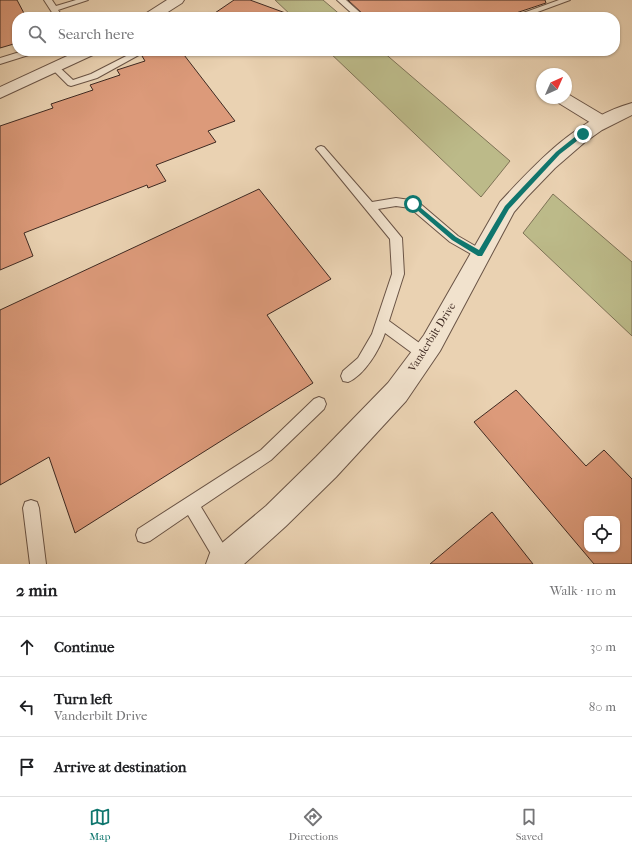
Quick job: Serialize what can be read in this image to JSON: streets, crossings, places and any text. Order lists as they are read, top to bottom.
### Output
{
  "streets": {
    "street": ["Vanderbilt Drive"]
  },
  "north": "top right",
  "page": {
    "search": "Search here",
    "heading": ["2 min", "Walk · 110 m"],
    "list": [
      ["Continue", "30 m"],
      ["Turn left", "Vanderbilt Drive", "80 m"],
      "Arrive at destination"
    ],
    "nav": ["Map", "Directions", "Saved"]
  }
}
